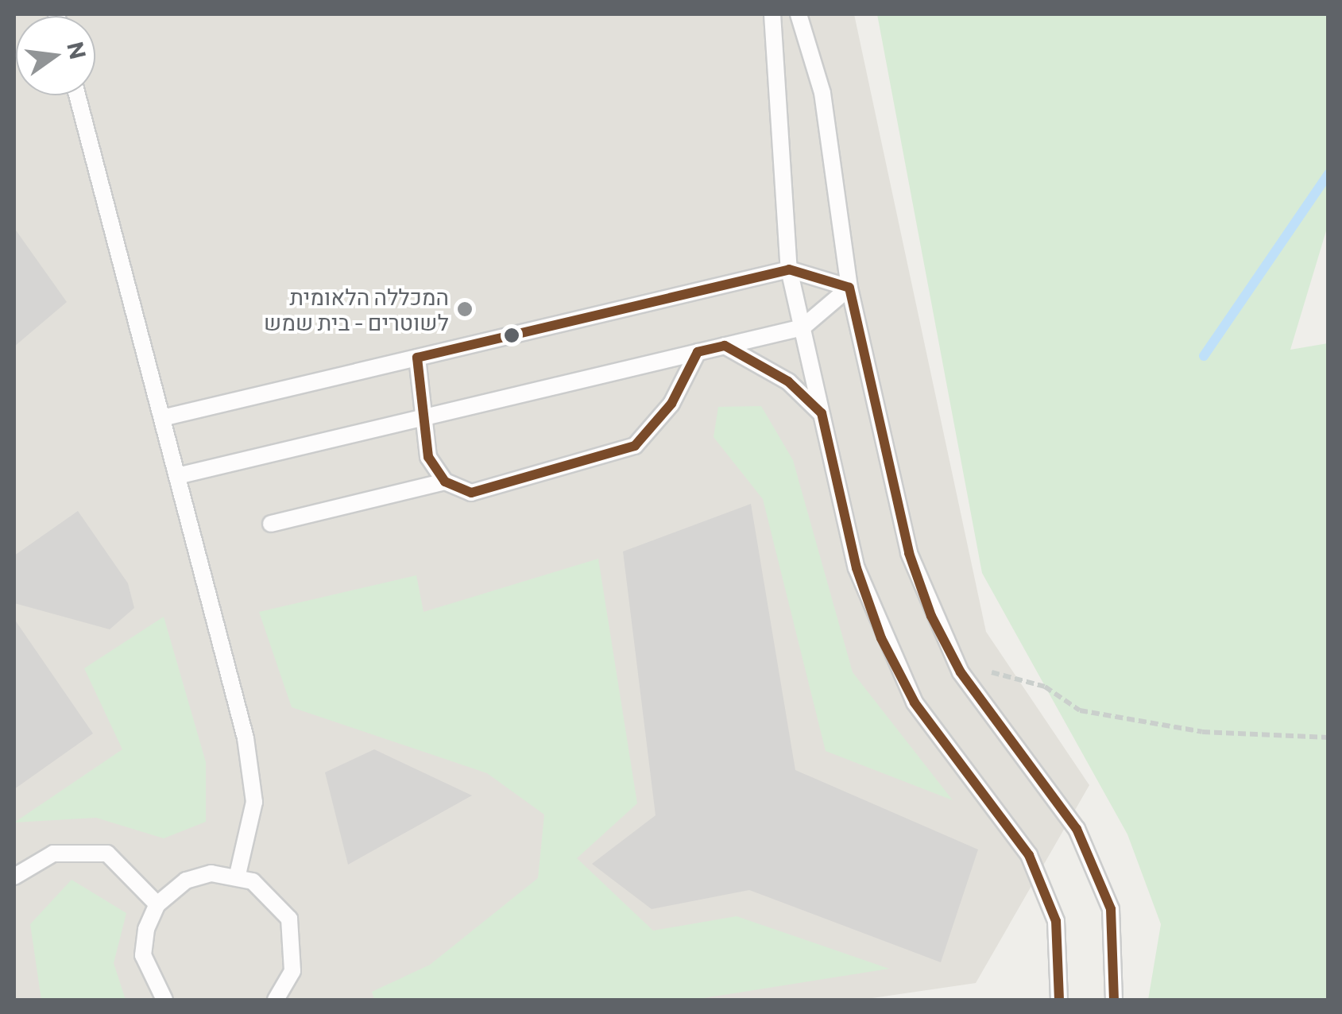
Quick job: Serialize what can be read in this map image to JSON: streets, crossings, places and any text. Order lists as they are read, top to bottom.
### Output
{
  "places": ["המכללה הלאומית לשוטרים - בית שמש"],
  "north": "right"
}
